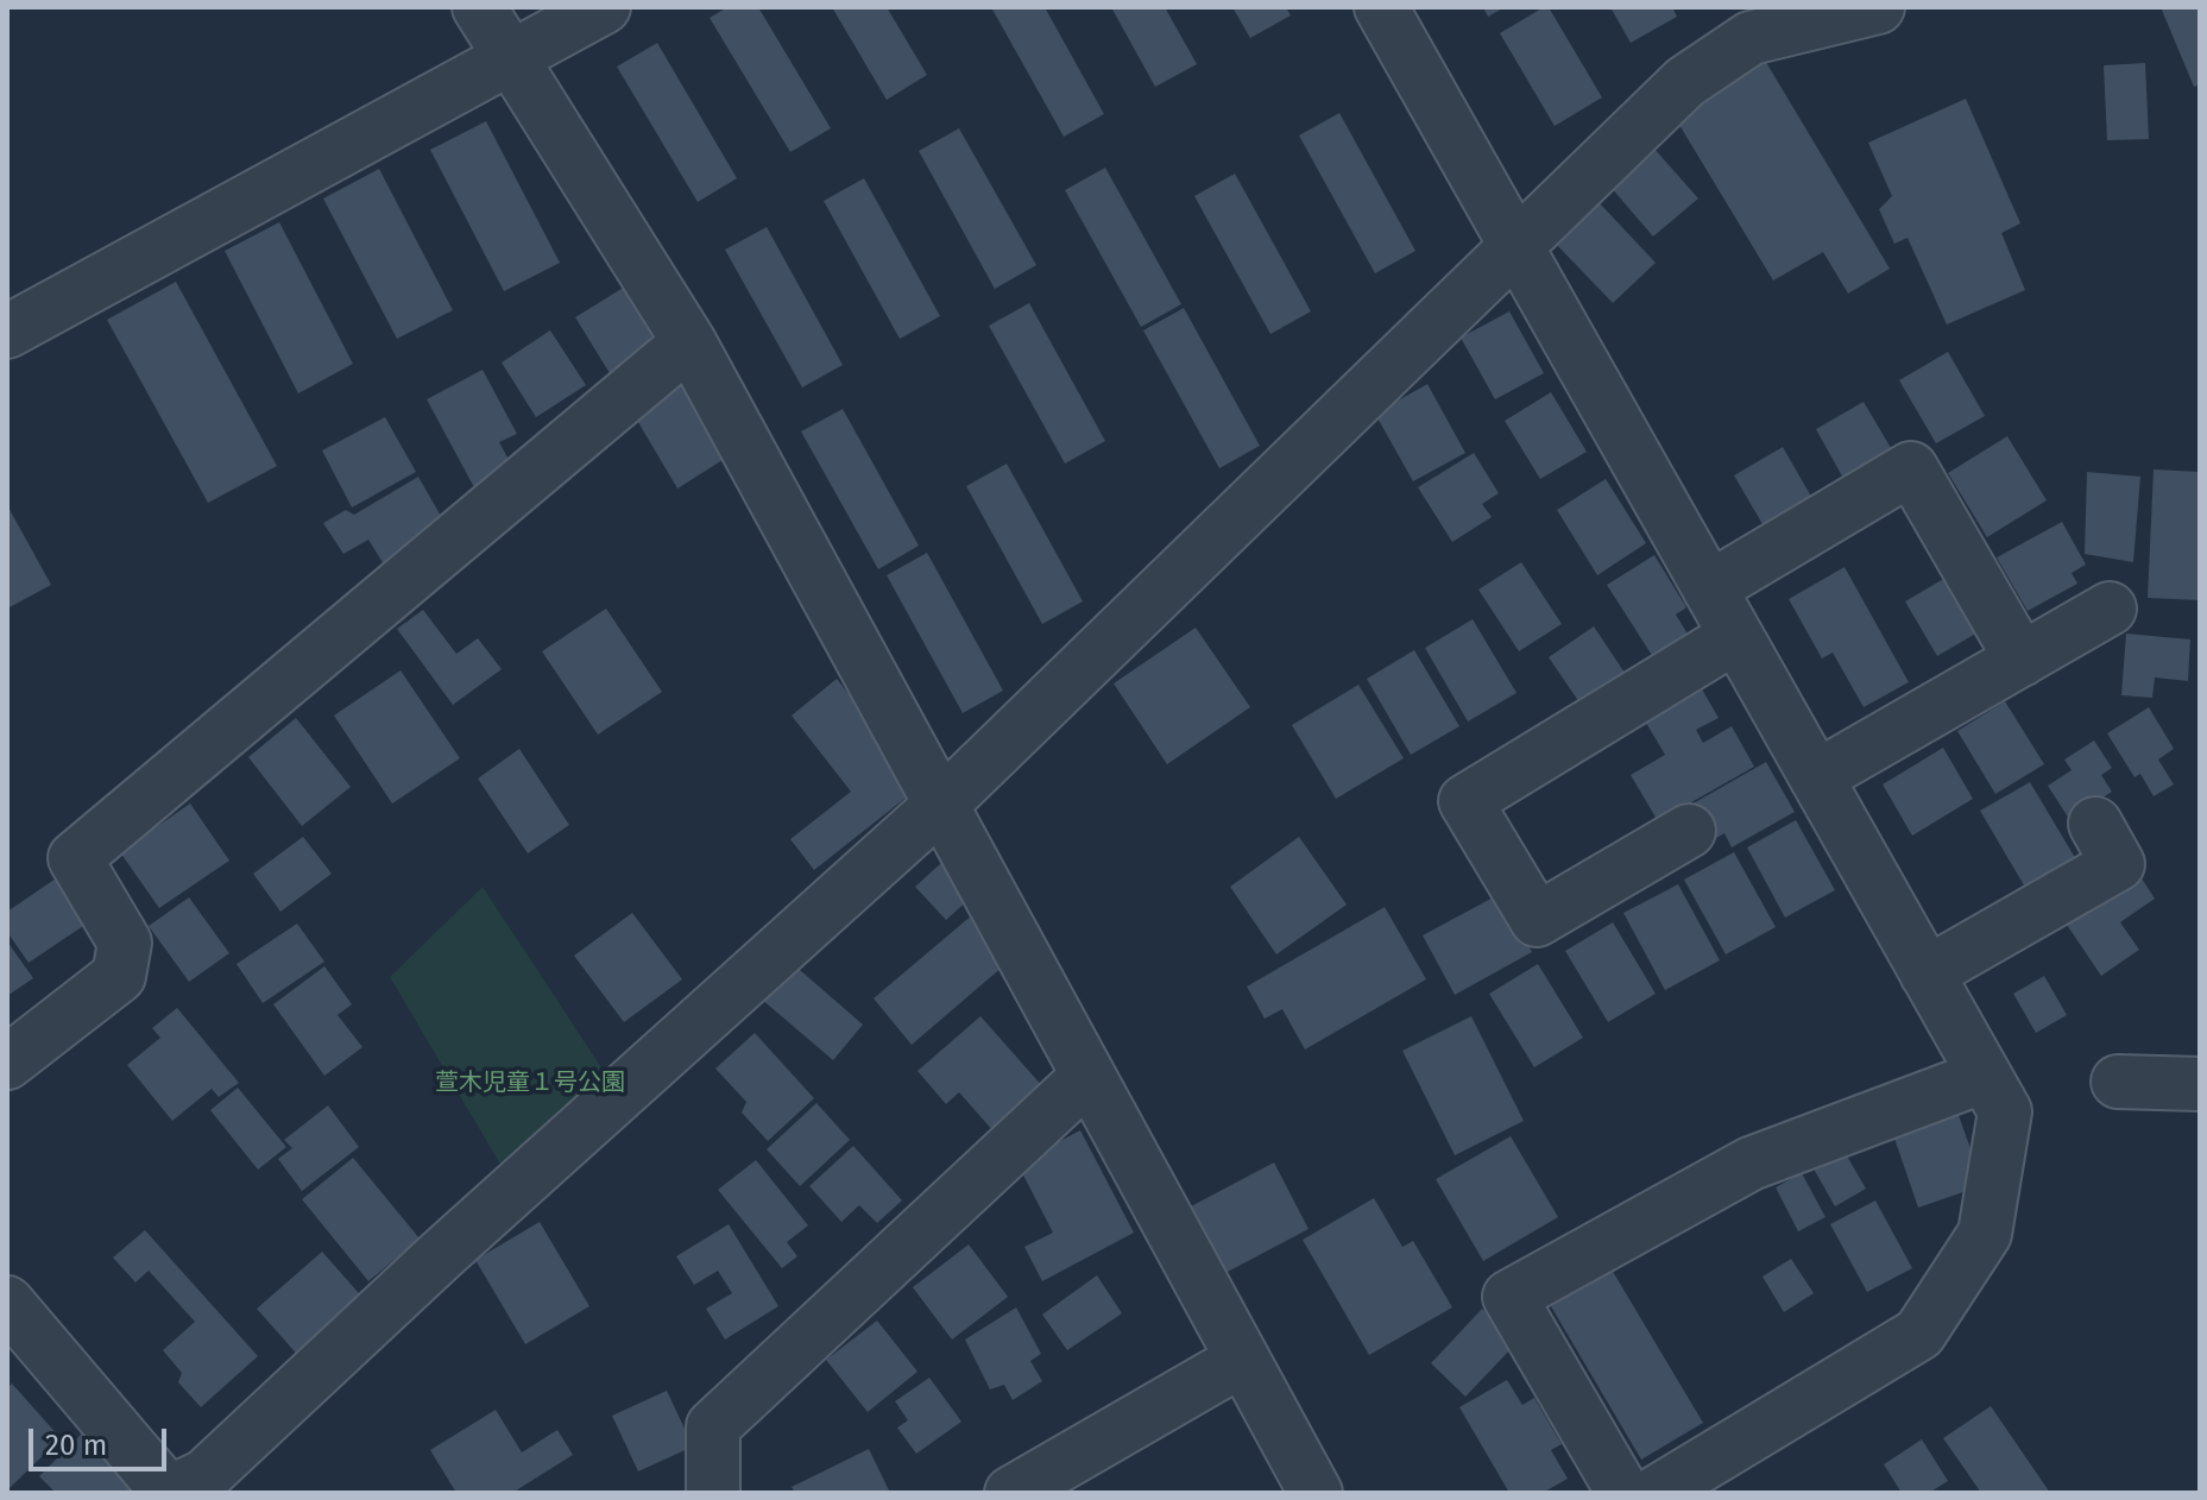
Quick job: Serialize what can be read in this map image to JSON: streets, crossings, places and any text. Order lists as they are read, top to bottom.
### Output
{
  "parks": ["萱木児童１号公園"],
  "scale_bar": "20 m"
}
